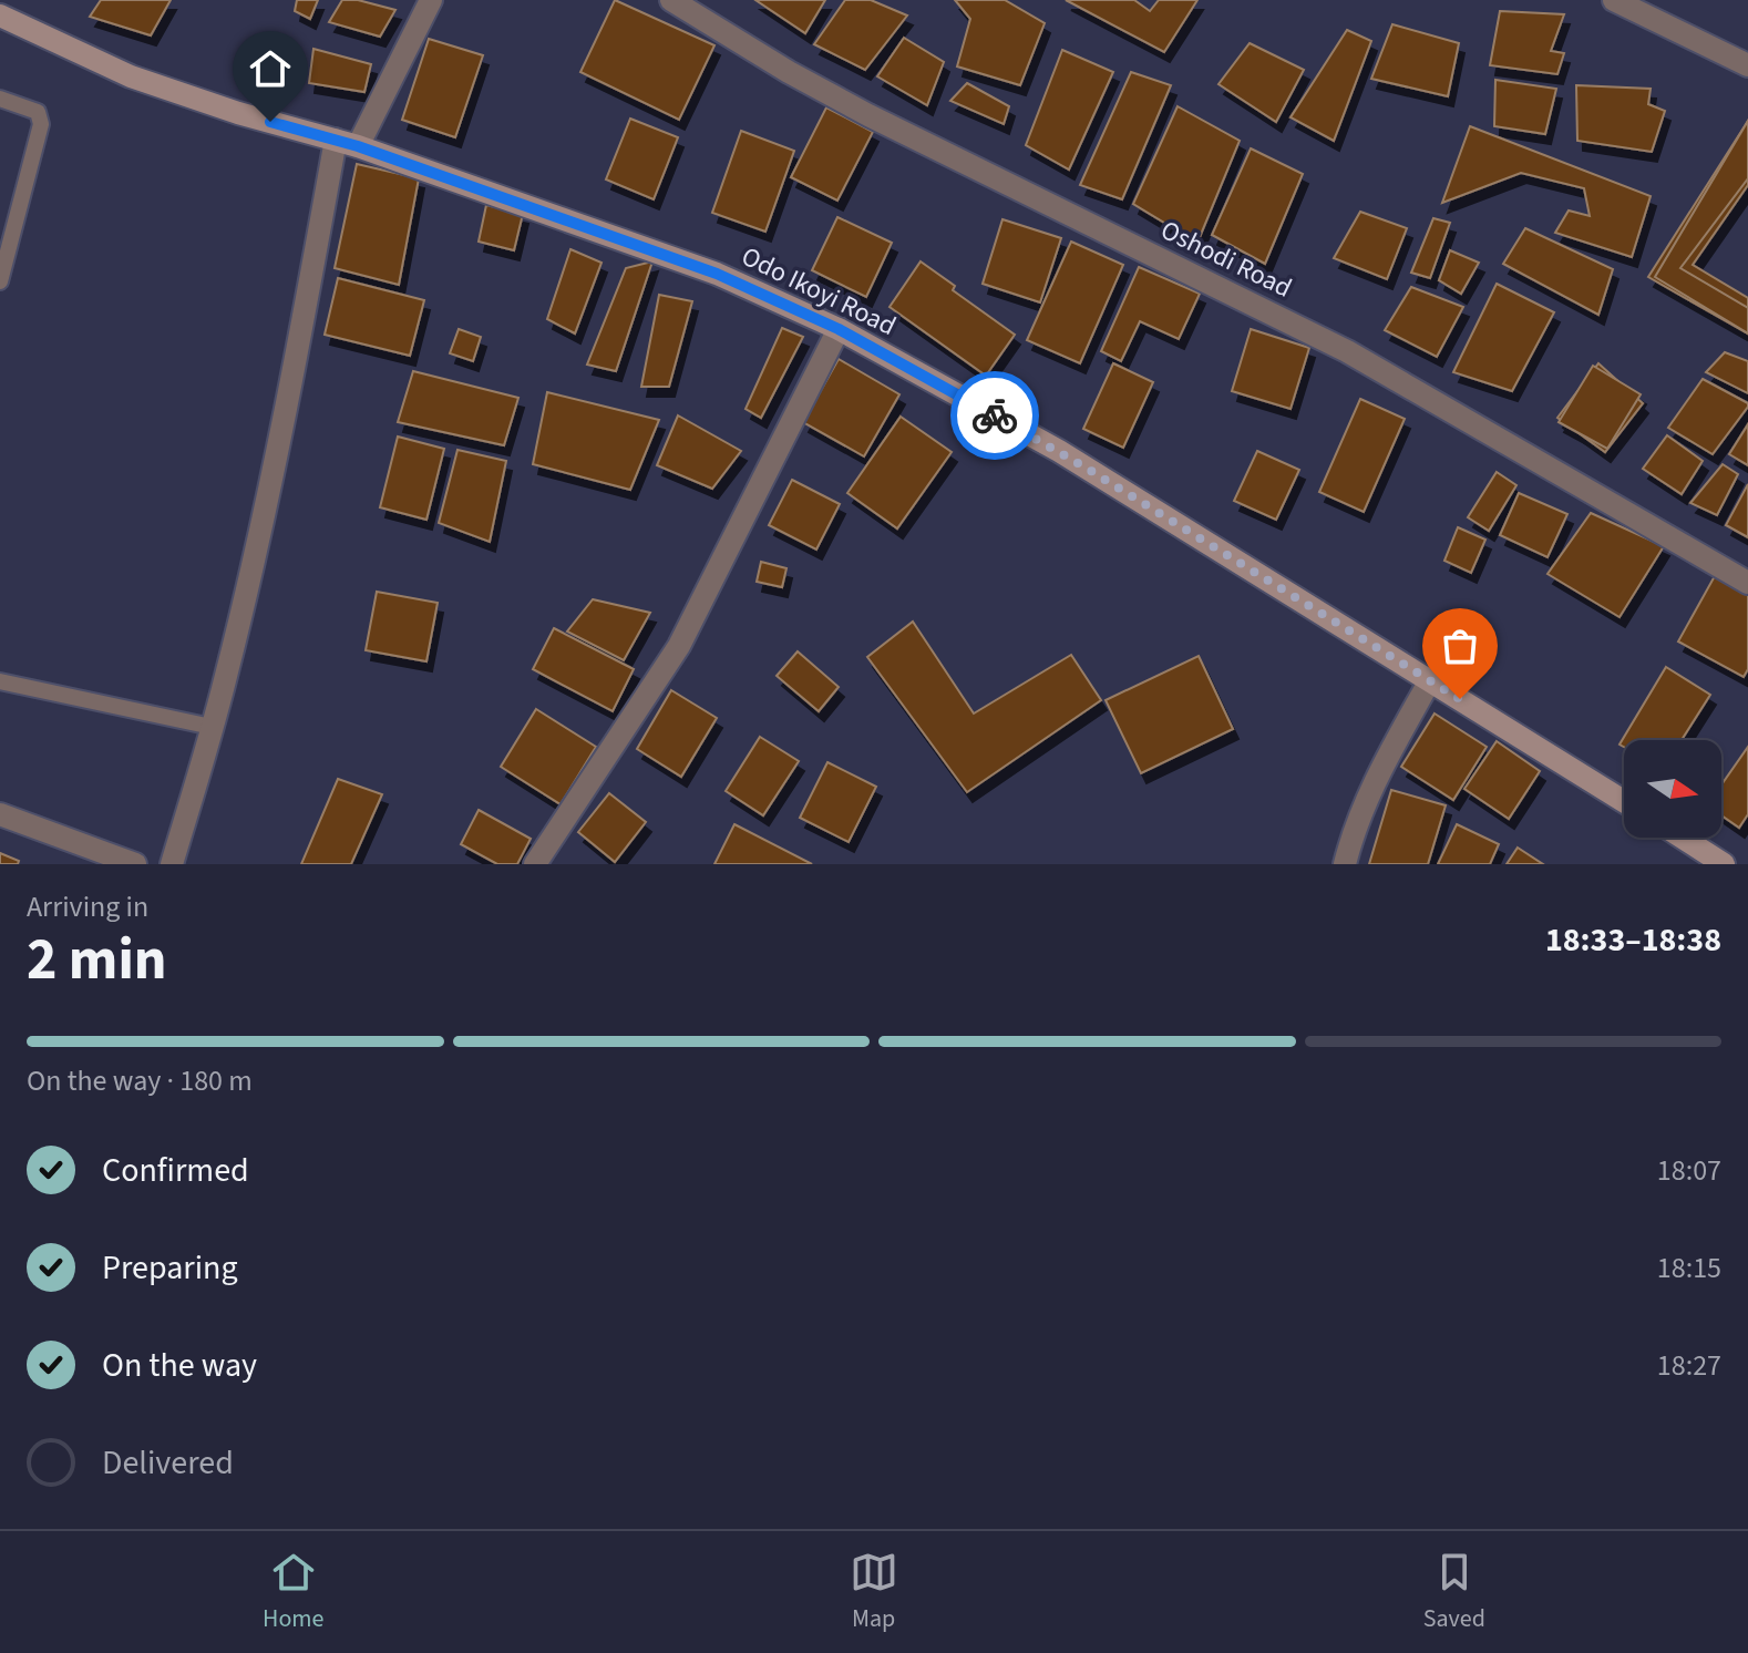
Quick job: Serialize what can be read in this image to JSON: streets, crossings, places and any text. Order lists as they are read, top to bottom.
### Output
{
  "streets": {
    "main road": ["Odo Ikoyi Road"],
    "street": ["Oshodi Road"]
  },
  "north": "right",
  "page": {
    "heading": ["2 min", "Arriving in", "18:33–18:38"],
    "bar": "On the way · 180 m",
    "list": [
      ["Confirmed", "18:07"],
      ["Preparing", "18:15"],
      ["On the way", "18:27"],
      "Delivered"
    ],
    "tabs": ["Home", "Map", "Saved"]
  }
}
